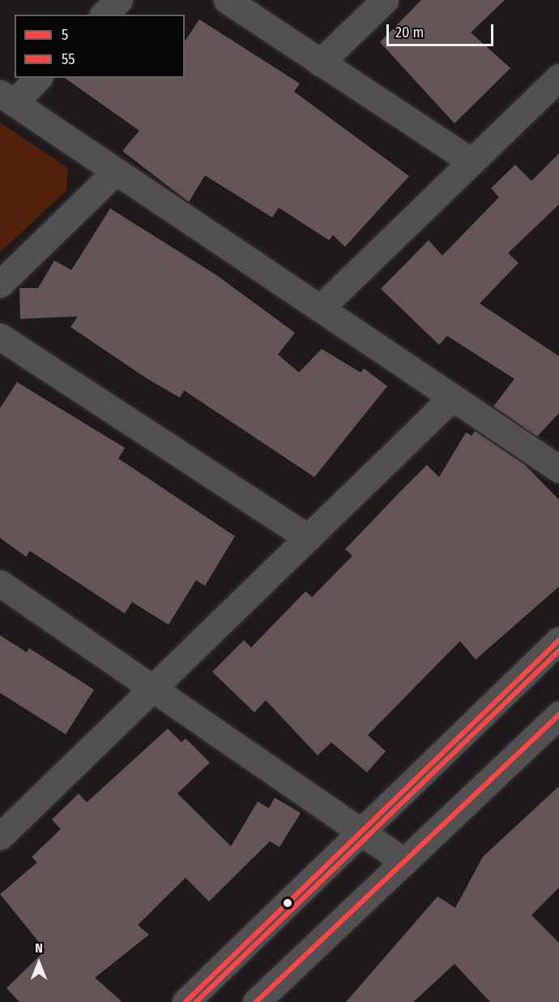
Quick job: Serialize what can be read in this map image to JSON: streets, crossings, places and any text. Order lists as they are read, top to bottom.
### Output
{
  "lines": ["transit line 5", "transit line 55"],
  "legend": ["5", "55"],
  "scale_bar": "20 m",
  "north": "top"
}
